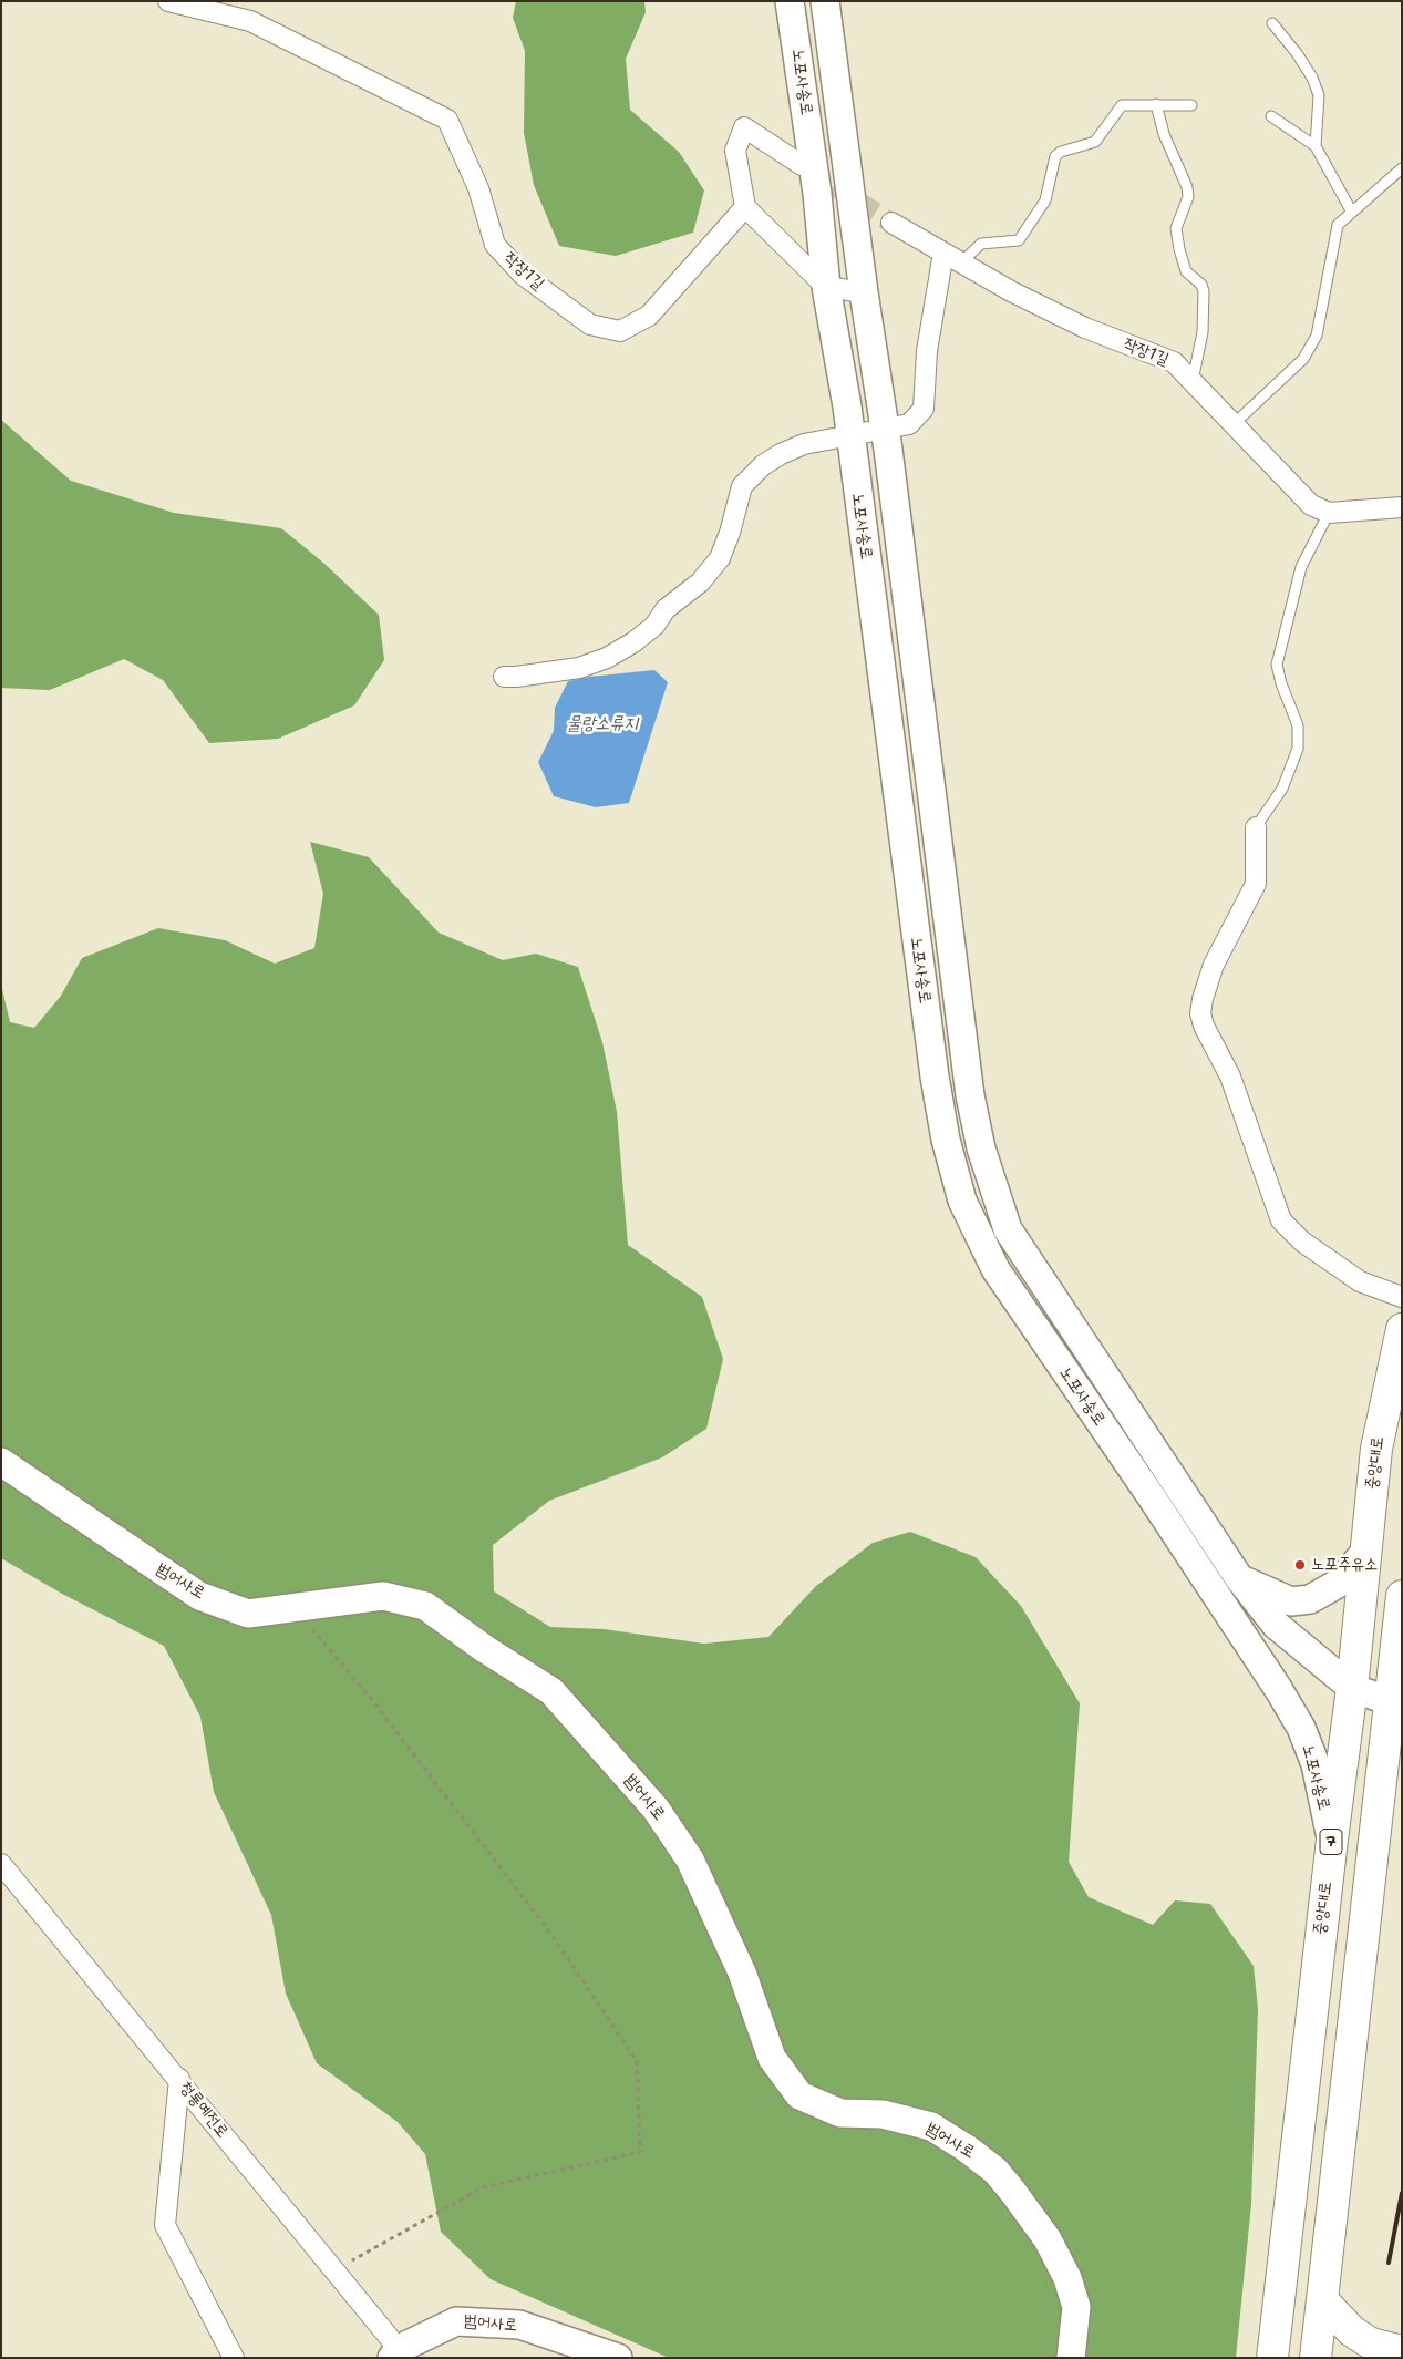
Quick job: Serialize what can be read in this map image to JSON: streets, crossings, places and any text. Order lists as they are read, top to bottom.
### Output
{
  "streets": {
    "main road": [
      "노포사송로",
      "중앙대로",
      "범어사로",
      "7"
    ],
    "street": ["작장1길", "청룡예전로"]
  },
  "crossings": [
    ["노포사송로", "중앙대로"],
    ["범어사로", "청룡예전로"]
  ],
  "water": ["물랑소류지"],
  "places": ["노포주유소"]
}
